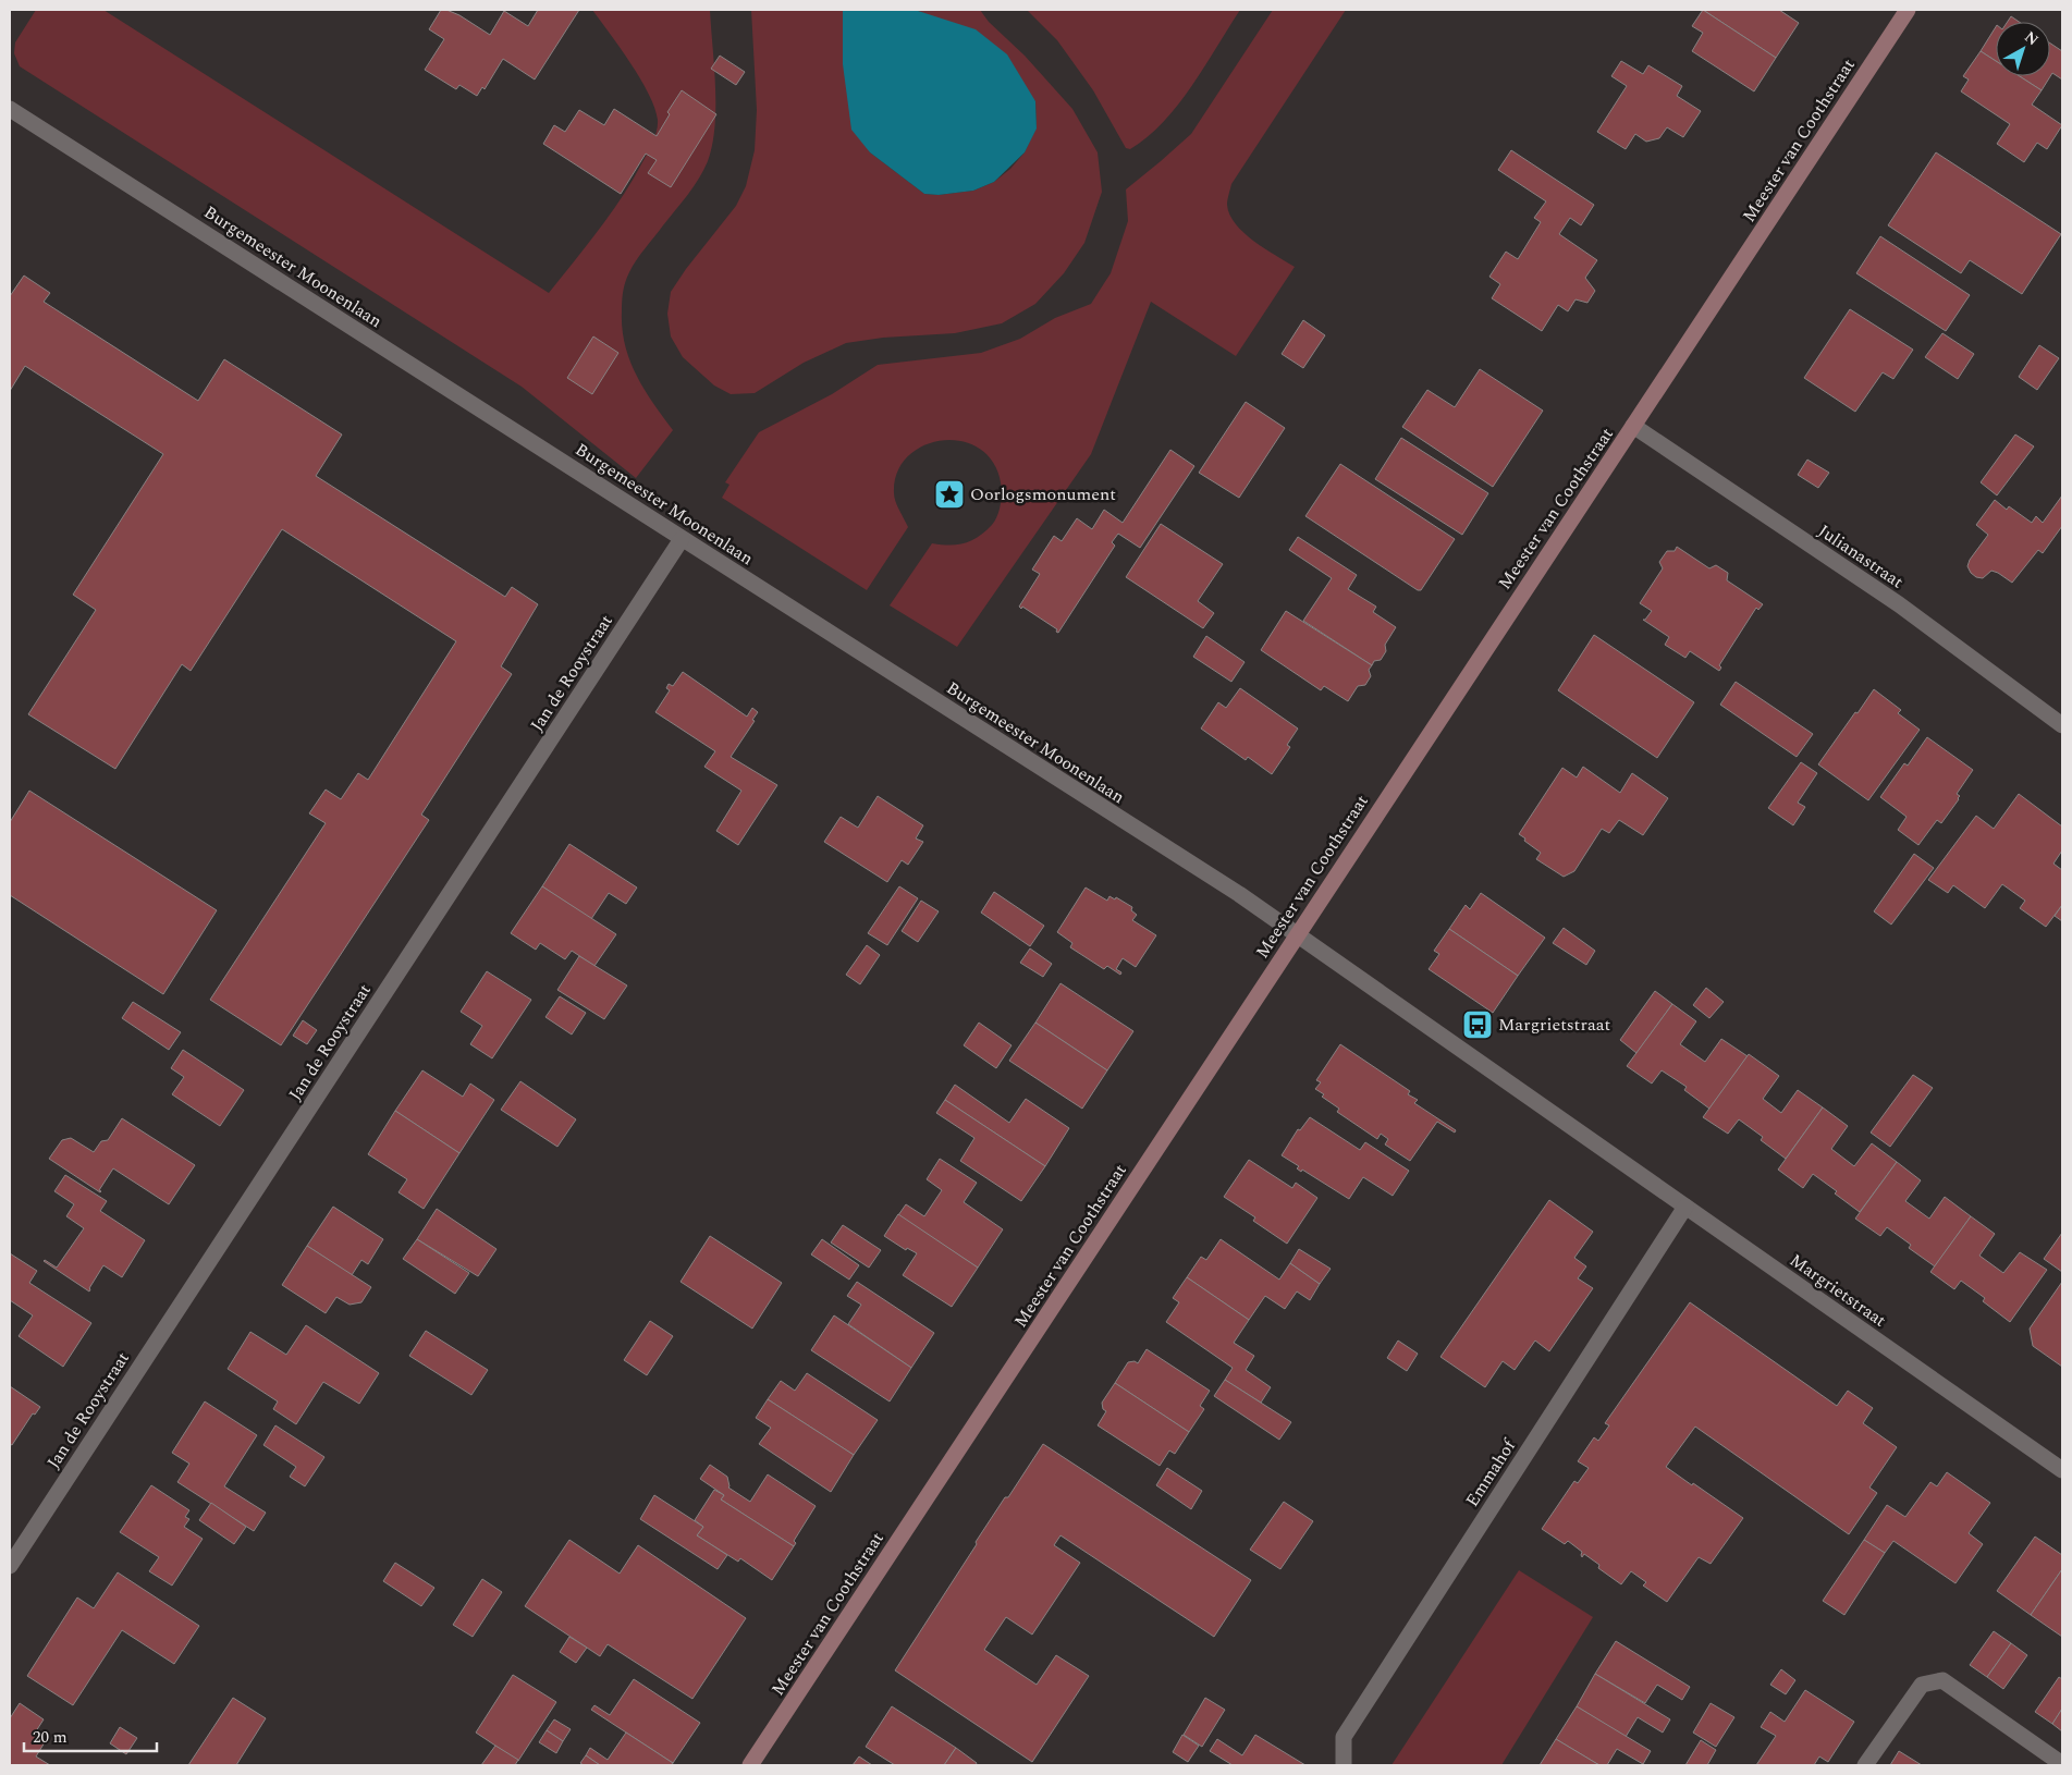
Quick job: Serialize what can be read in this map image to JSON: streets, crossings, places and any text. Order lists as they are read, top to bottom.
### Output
{
  "streets": {
    "street": [
      "Meester van Coothstraat",
      "Burgemeester Moonenlaan",
      "Julianastraat",
      "Jan de Rooystraat",
      "Margrietstraat",
      "Emmahof"
    ]
  },
  "crossings": [
    ["Meester van Coothstraat", "Burgemeester Moonenlaan"],
    ["Meester van Coothstraat", "Julianastraat"],
    ["Meester van Coothstraat", "Margrietstraat"],
    ["Burgemeester Moonenlaan", "Jan de Rooystraat"],
    ["Burgemeester Moonenlaan", "Margrietstraat"],
    ["Margrietstraat", "Emmahof"]
  ],
  "places": {
    "place": ["Oorlogsmonument"],
    "bus stop": ["Margrietstraat"]
  },
  "scale_bar": "20 m",
  "north": "top right"
}
